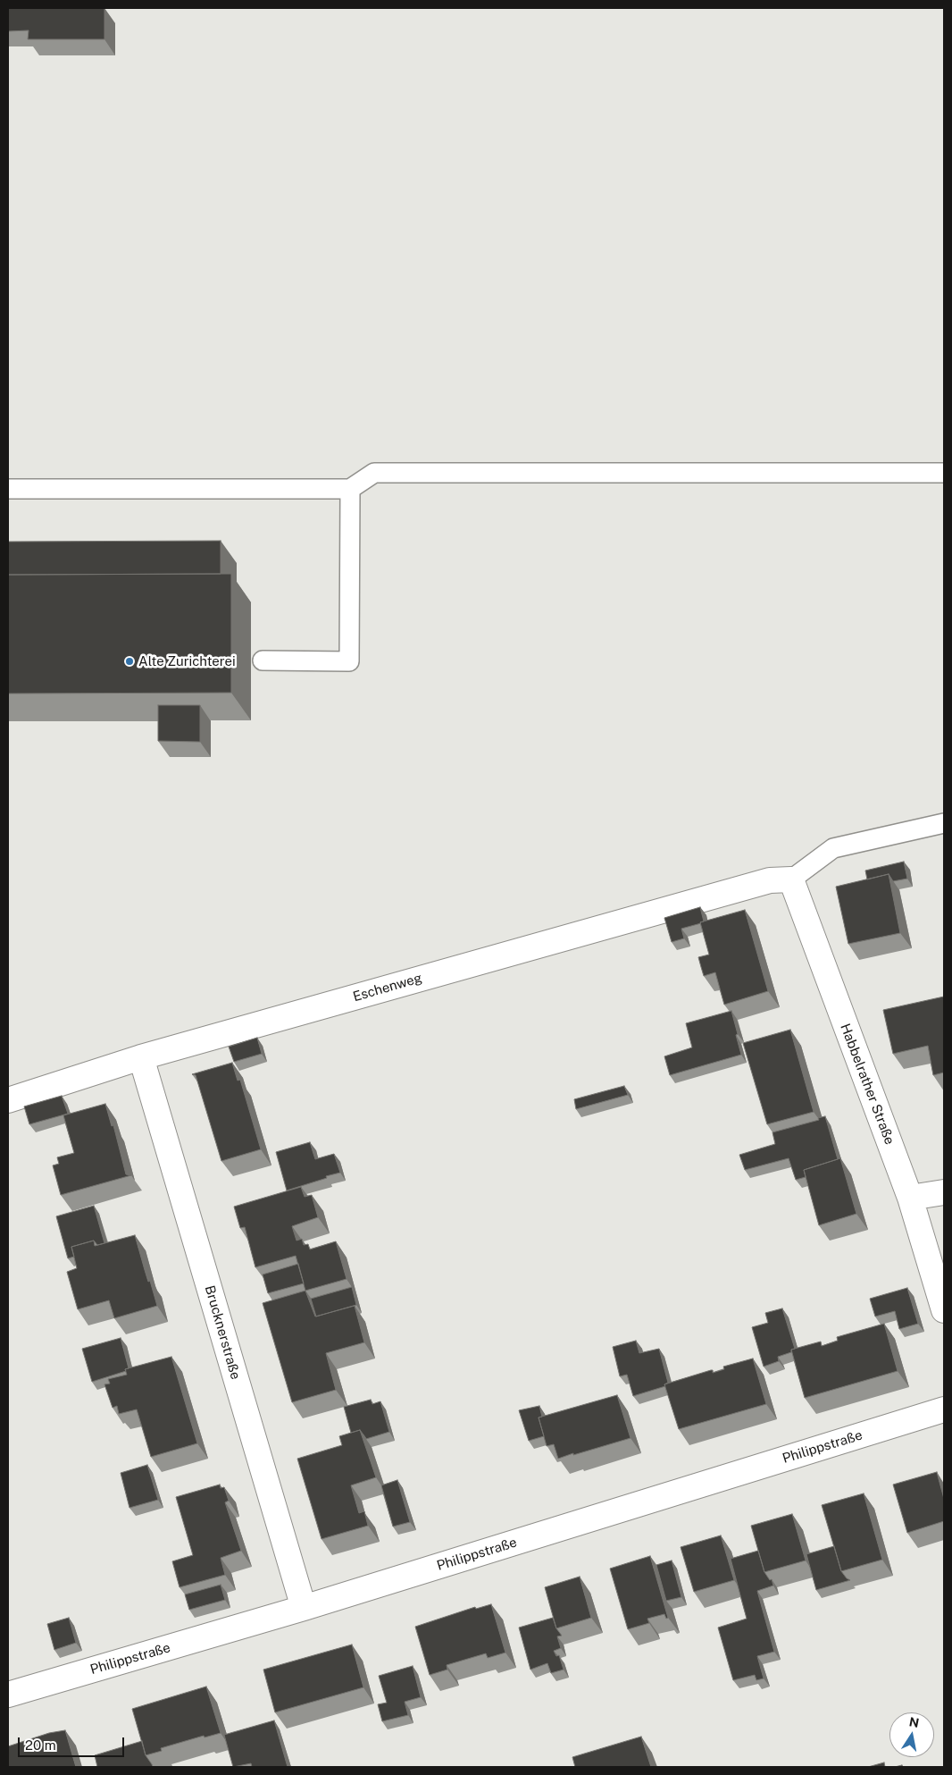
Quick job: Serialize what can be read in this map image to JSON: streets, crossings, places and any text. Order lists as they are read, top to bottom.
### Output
{
  "streets": {
    "street": [
      "Eschenweg",
      "Habbelrather Straße",
      "Brucknerstraße",
      "Philippstraße"
    ]
  },
  "crossings": [
    ["Eschenweg", "Habbelrather Straße"],
    ["Eschenweg", "Brucknerstraße"],
    ["Brucknerstraße", "Philippstraße"]
  ],
  "places": ["Alte Zurichterei"],
  "scale_bar": "20 m",
  "north": "top"
}
